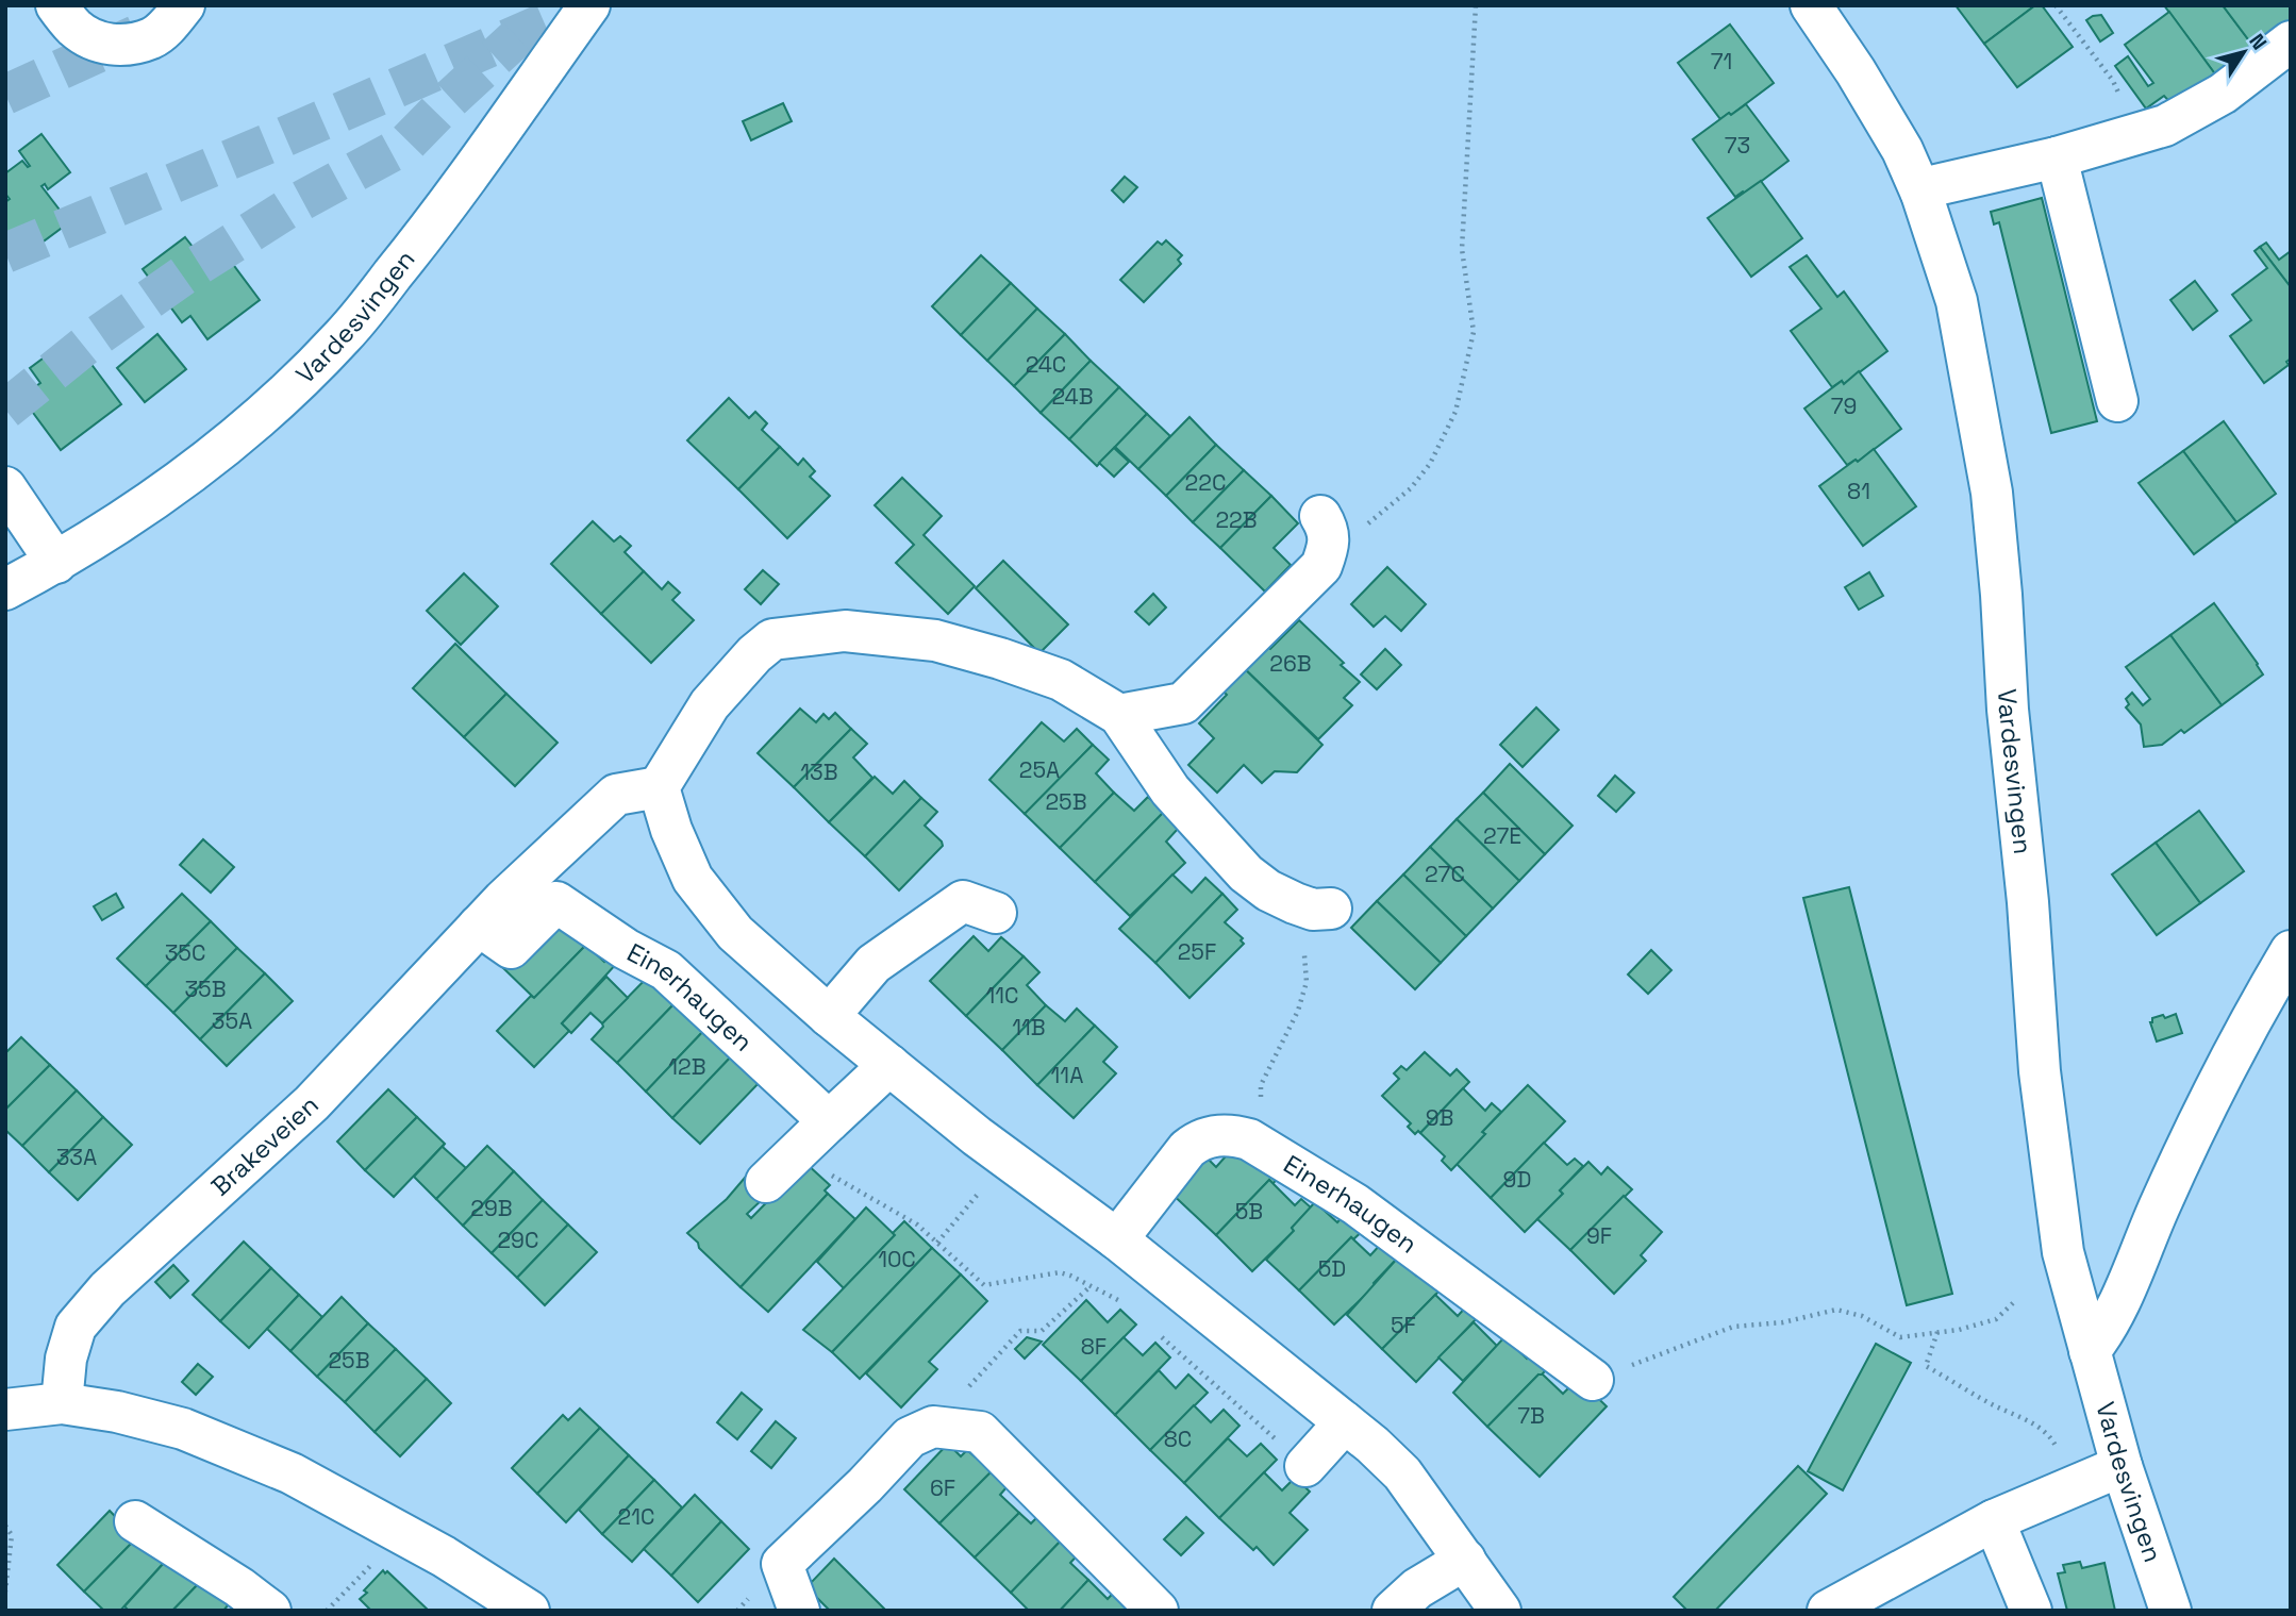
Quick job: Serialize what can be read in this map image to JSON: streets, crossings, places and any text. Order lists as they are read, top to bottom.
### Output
{
  "streets": {
    "street": ["Vardesvingen", "Einerhaugen", "Brakeveien"]
  },
  "crossings": [
    ["Einerhaugen", "Brakeveien"]
  ],
  "house_numbers": [
    "71",
    "73",
    "24C",
    "24B",
    "79",
    "22C",
    "81",
    "22B",
    "26B",
    "25A",
    "13B",
    "25B",
    "27E",
    "27C",
    "25F",
    "35C",
    "35B",
    "11C",
    "35A",
    "11B",
    "12B",
    "11A",
    "9B",
    "33A",
    "9D",
    "29B",
    "5B",
    "9F",
    "29C",
    "10C",
    "5D",
    "5F",
    "8F",
    "25B",
    "7B",
    "8C",
    "6F",
    "21C"
  ],
  "north": "top right"
}
